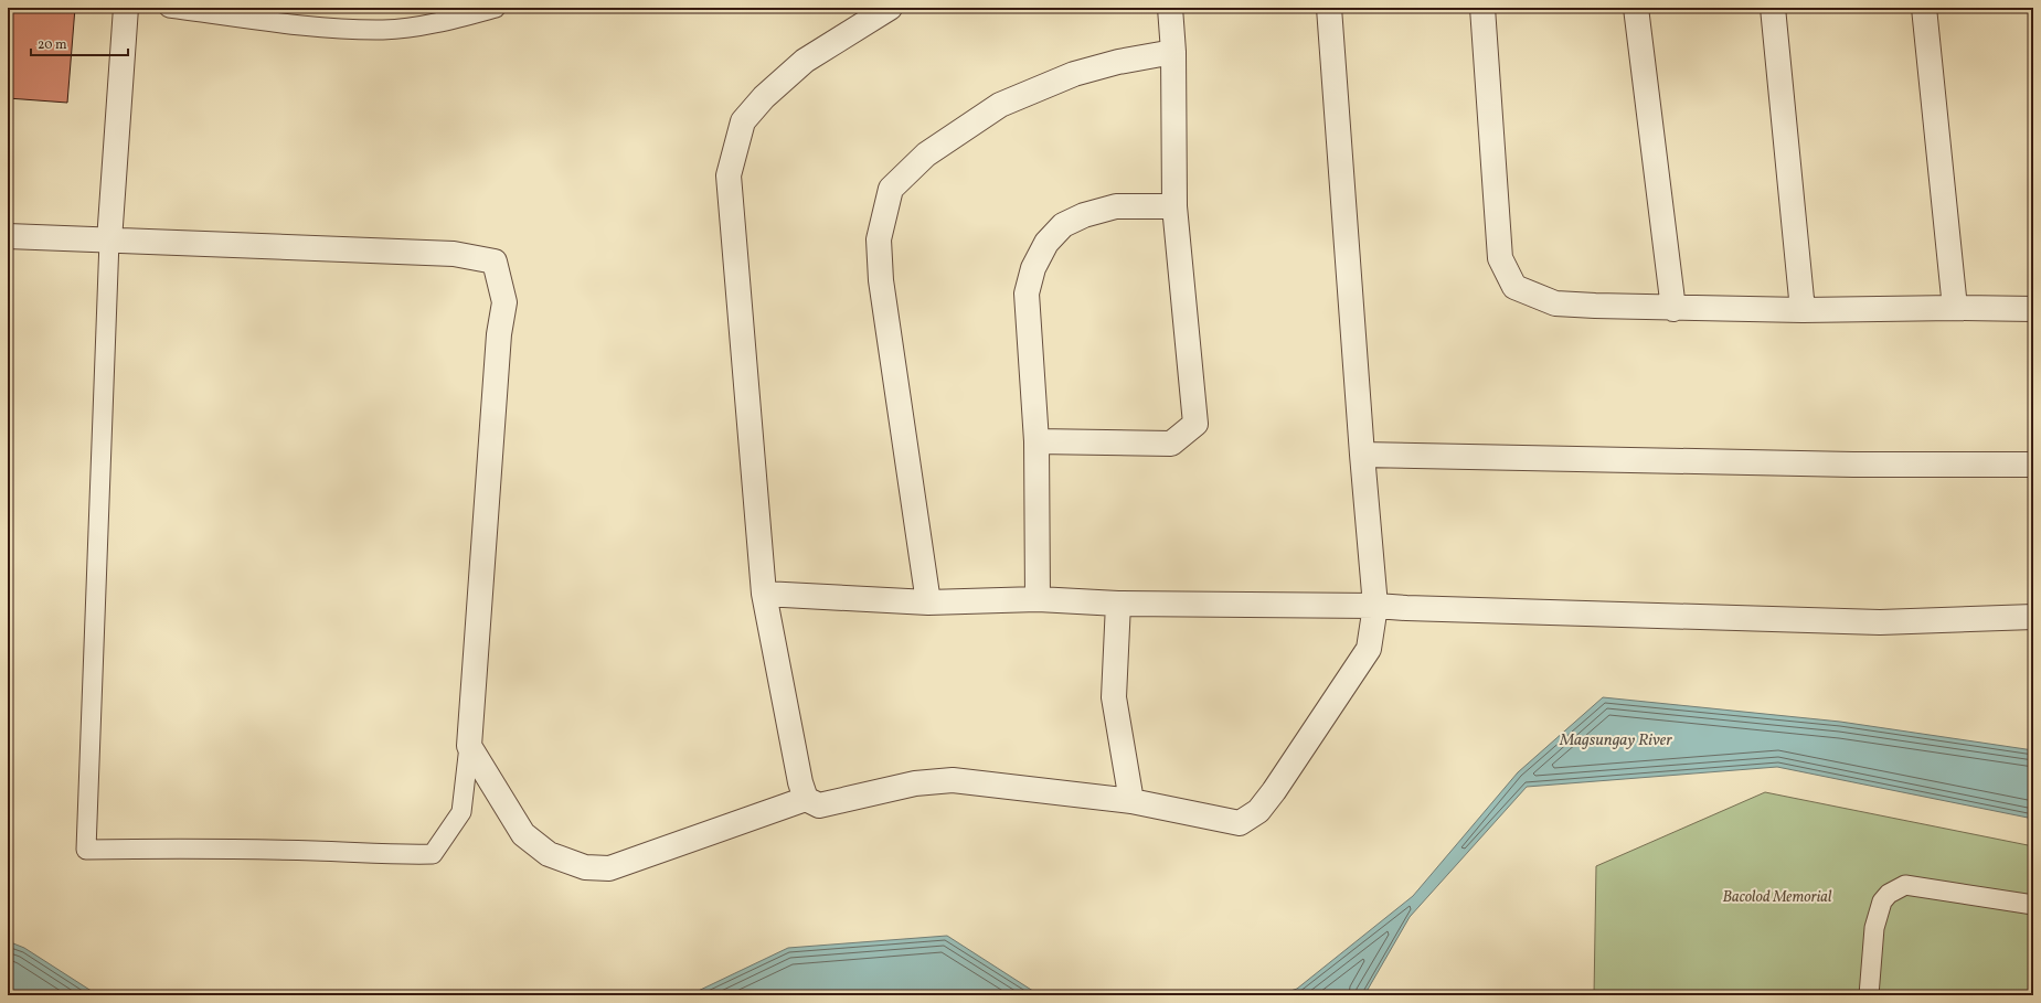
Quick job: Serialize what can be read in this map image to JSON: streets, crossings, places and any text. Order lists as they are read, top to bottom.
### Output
{
  "water": ["Magsungay River"],
  "parks": ["Bacolod Memorial"],
  "scale_bar": "20 m"
}
